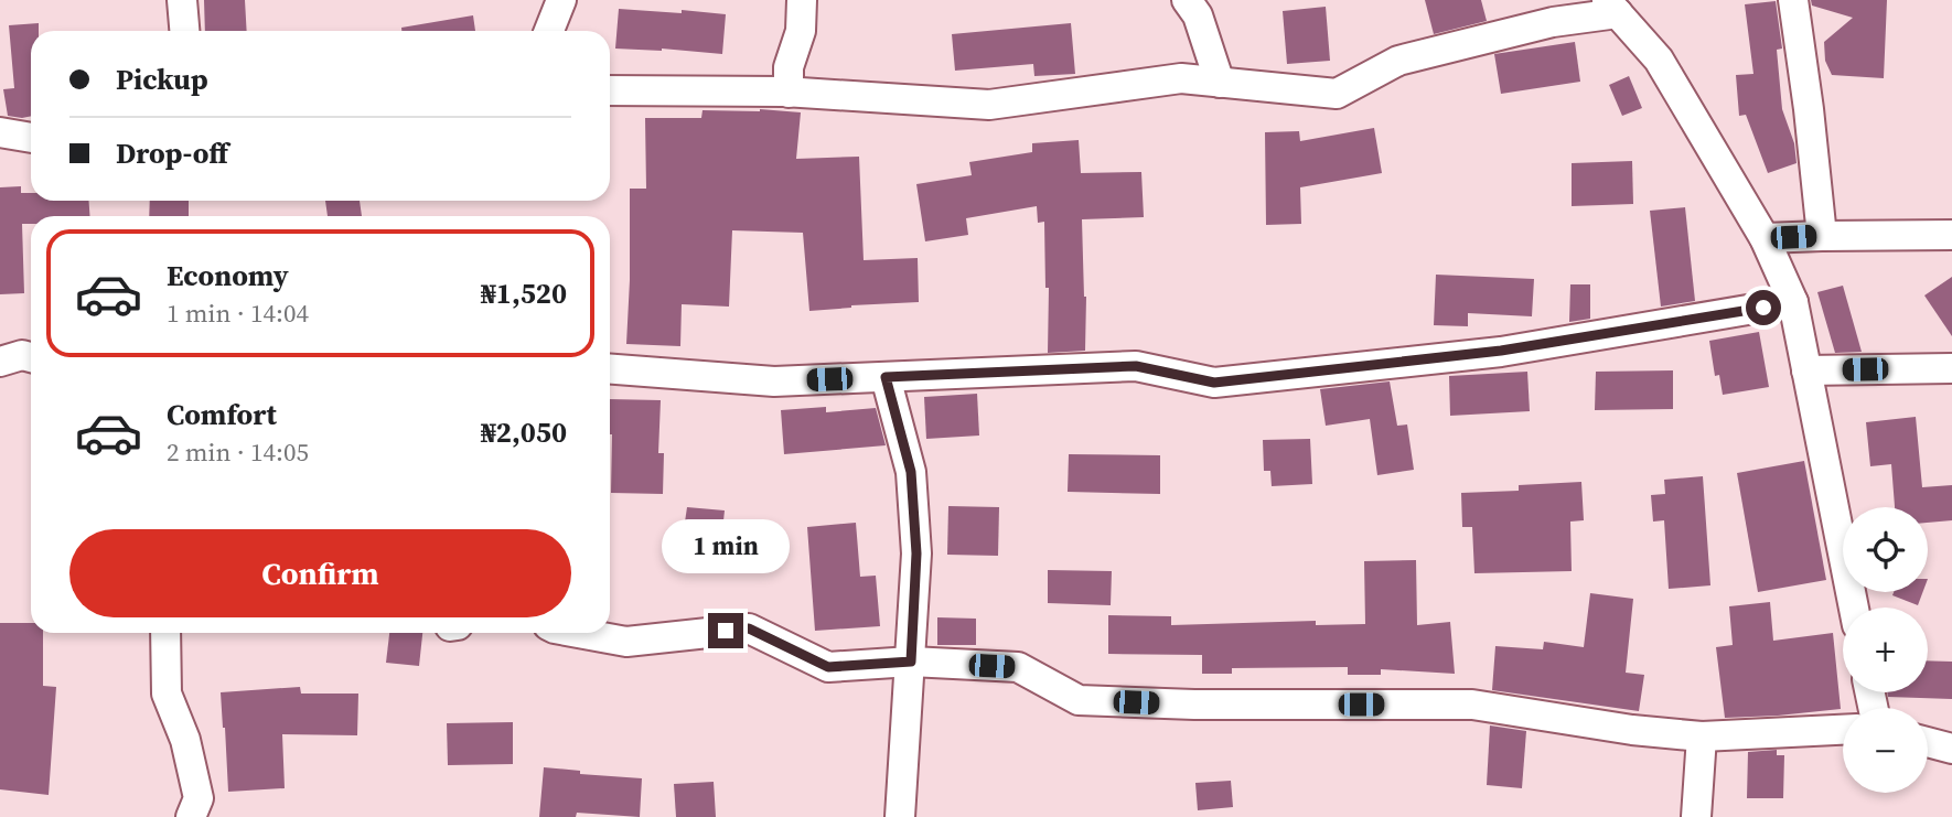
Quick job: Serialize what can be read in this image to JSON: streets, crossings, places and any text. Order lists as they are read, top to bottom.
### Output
{
  "page": {
    "banner": ["Pickup", "Drop-off"],
    "list": [
      {
        "name": "Economy",
        "note": "1 min · 14:04",
        "value": "₦1,520"
      },
      {
        "name": "Comfort",
        "note": "2 min · 14:05",
        "value": "₦2,050"
      }
    ],
    "map_buttons": ["+", "−"],
    "buttons": "Confirm",
    "bubble": "1 min"
  }
}
